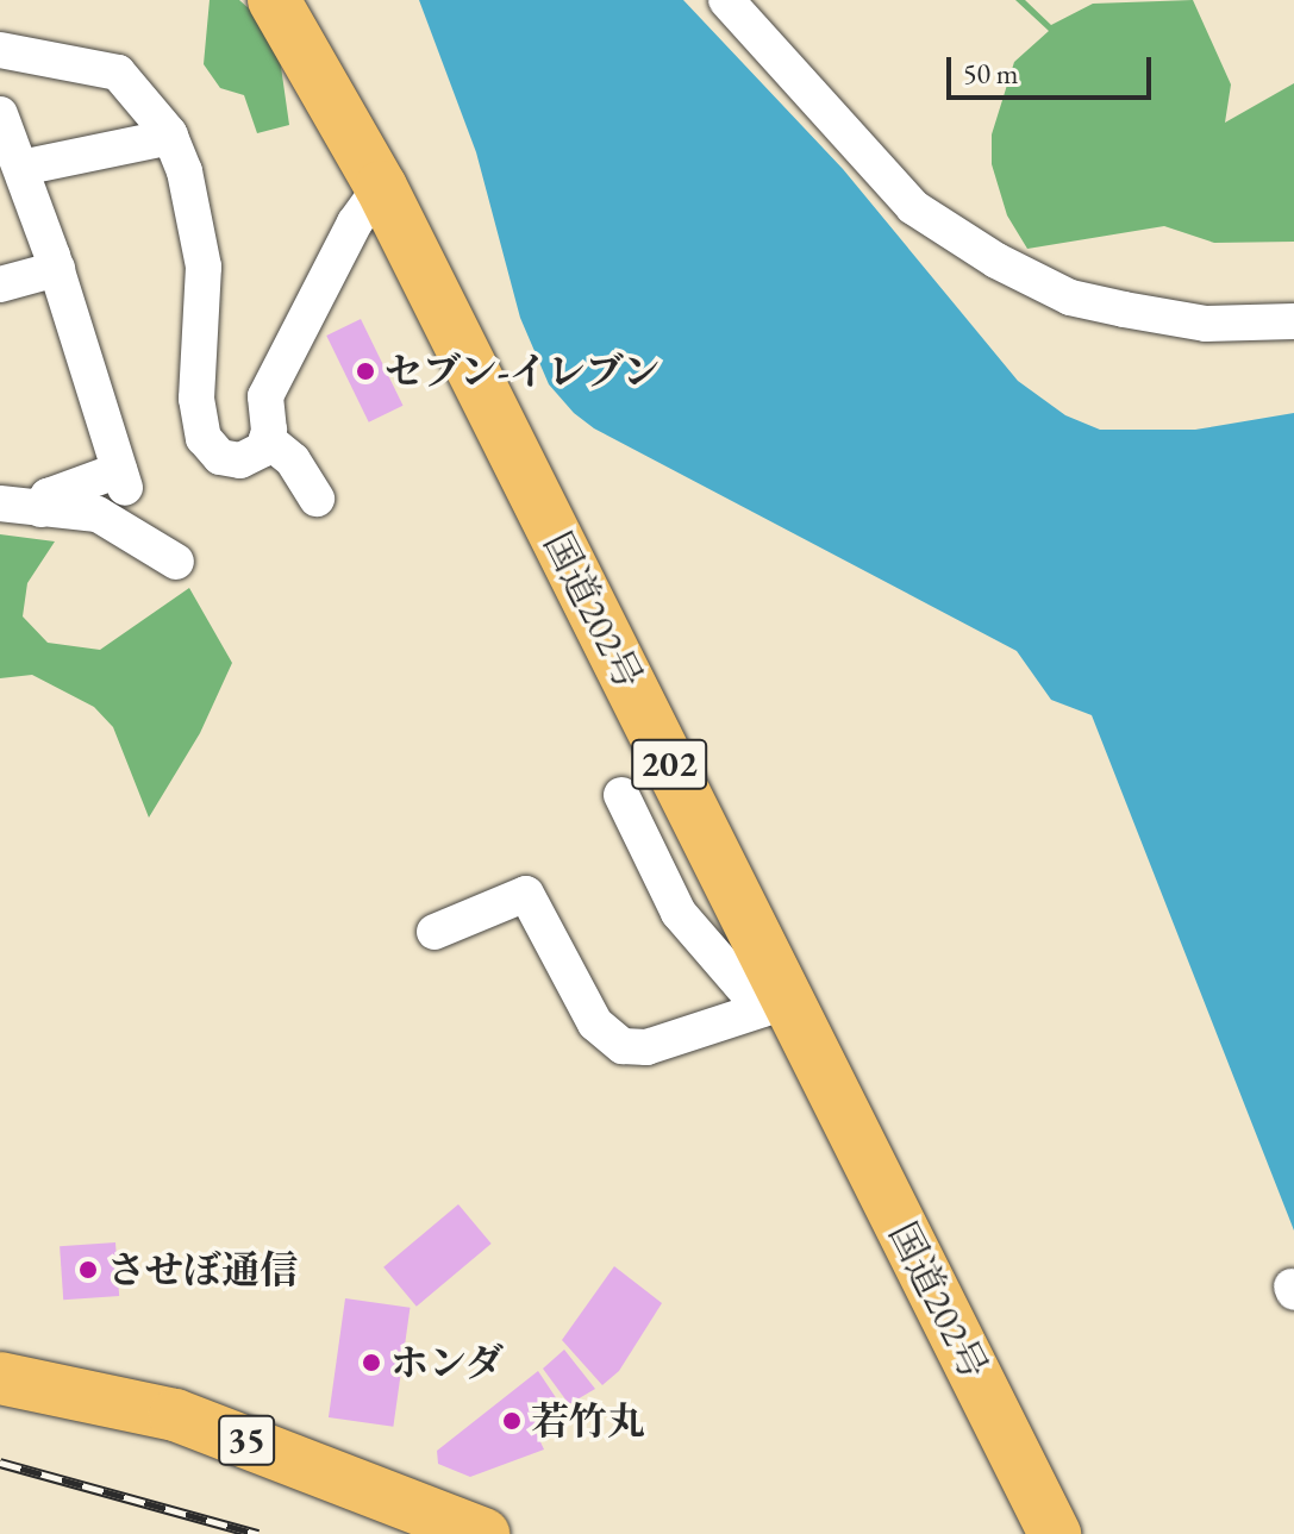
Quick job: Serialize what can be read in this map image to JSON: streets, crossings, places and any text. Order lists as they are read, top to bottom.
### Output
{
  "streets": {
    "highway": ["国道202号", "202", "35"]
  },
  "places": [
    "セブン-イレブン",
    "させぼ通信",
    "ホンダ",
    "若竹丸"
  ],
  "scale_bar": "50 m"
}
